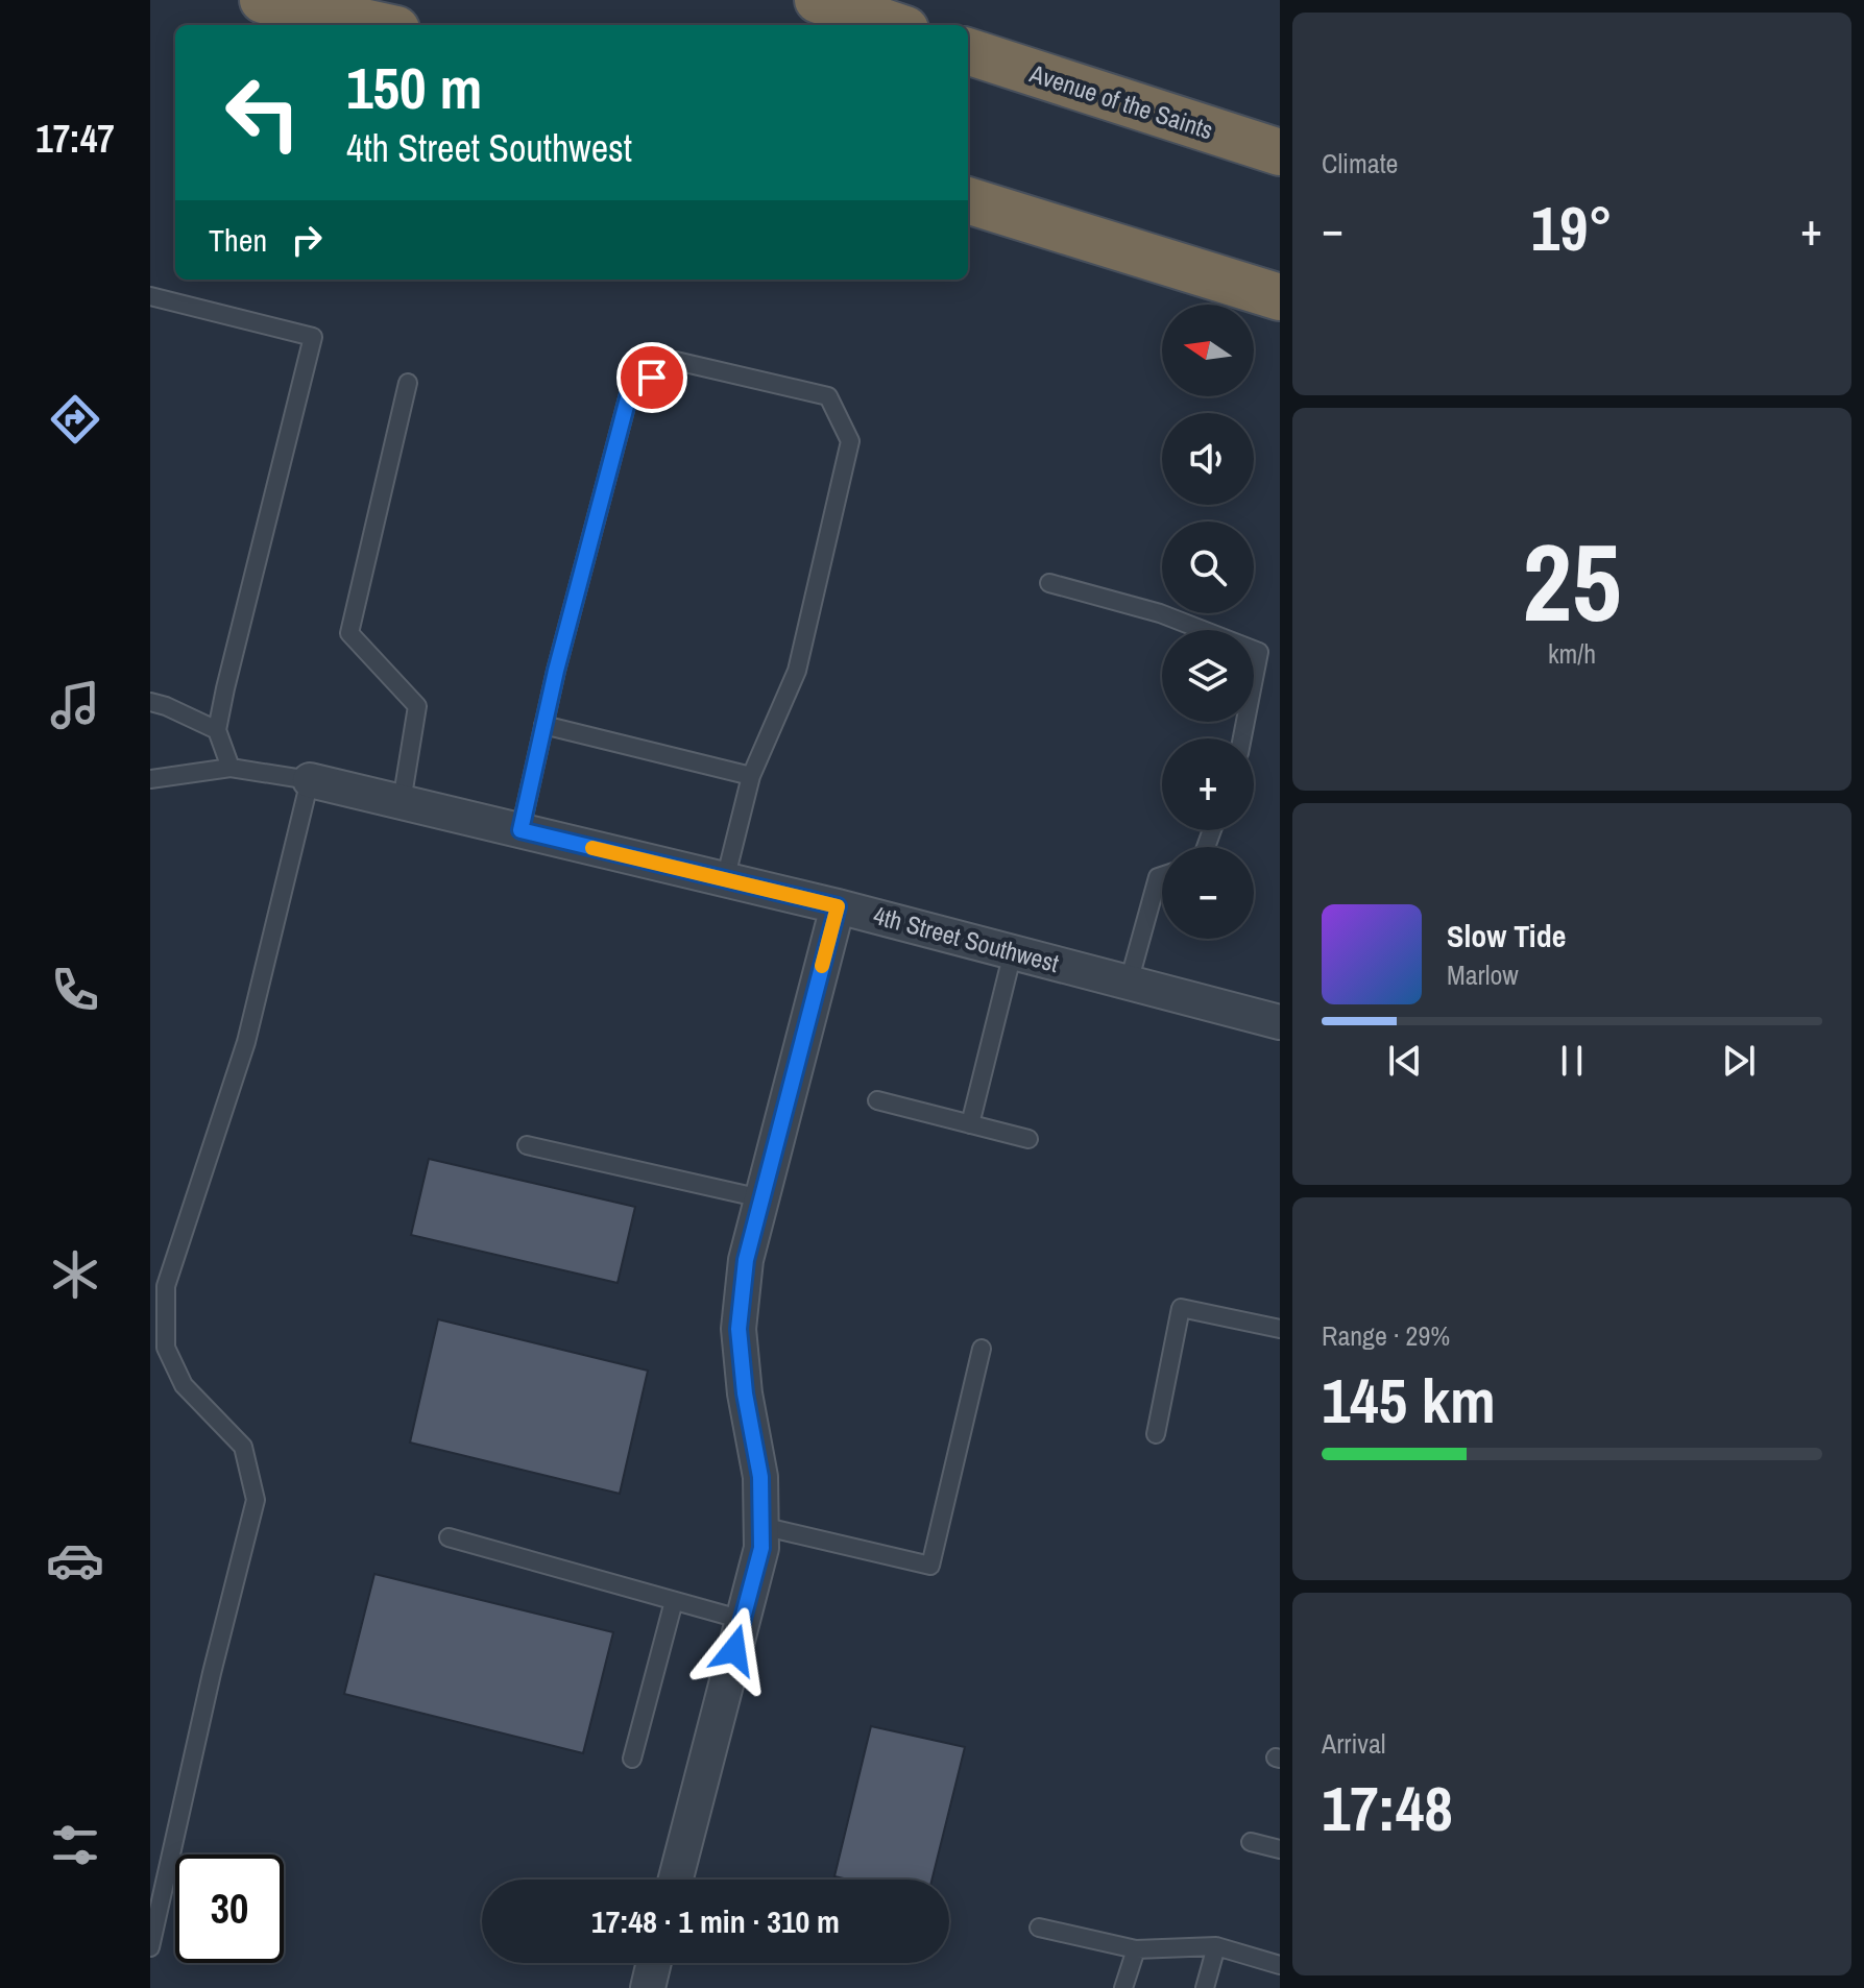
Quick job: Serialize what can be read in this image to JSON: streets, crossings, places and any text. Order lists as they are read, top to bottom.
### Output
{
  "streets": {
    "highway": ["Avenue of the Saints"],
    "street": ["4th Street Southwest"]
  },
  "north": "left",
  "page": {
    "tabs": "17:47",
    "tile": [
      "Climate",
      ["25", "km/h"],
      ["Range · 29%", "145 km"],
      ["Arrival", "17:48"]
    ],
    "turn": ["150 m", "4th Street Southwest"],
    "heat": ["−", "19°", "+"],
    "then": "Then",
    "map_buttons": ["+", "−"],
    "song": ["Slow Tide", "Marlow"],
    "limit": "30",
    "trip": "17:48 · 1 min · 310 m"
  }
}
